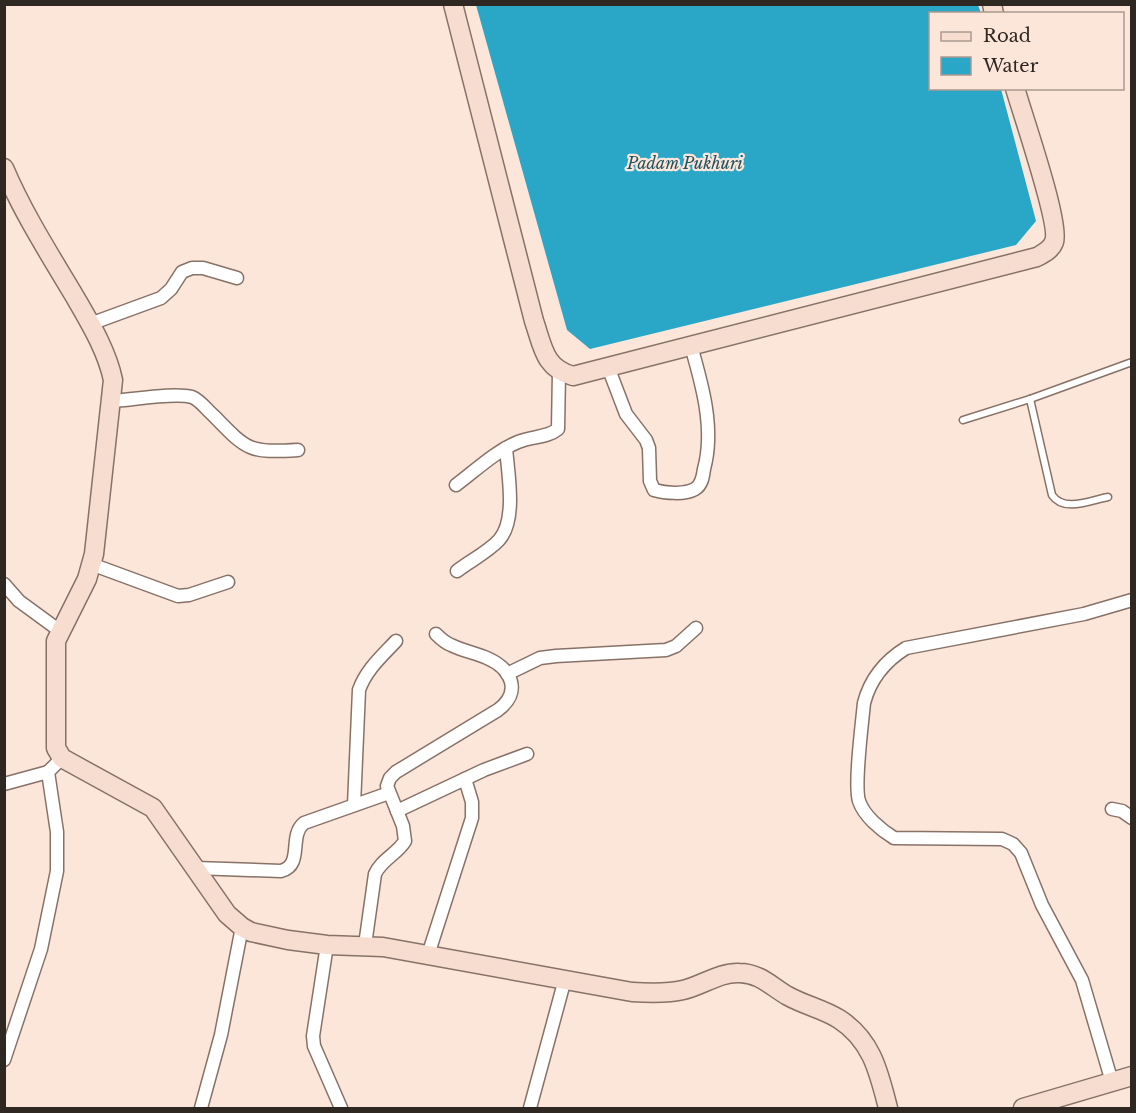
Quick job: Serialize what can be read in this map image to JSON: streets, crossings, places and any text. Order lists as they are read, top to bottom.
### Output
{
  "water": ["Padam Pukhuri"],
  "legend": ["Road", "Water"]
}
